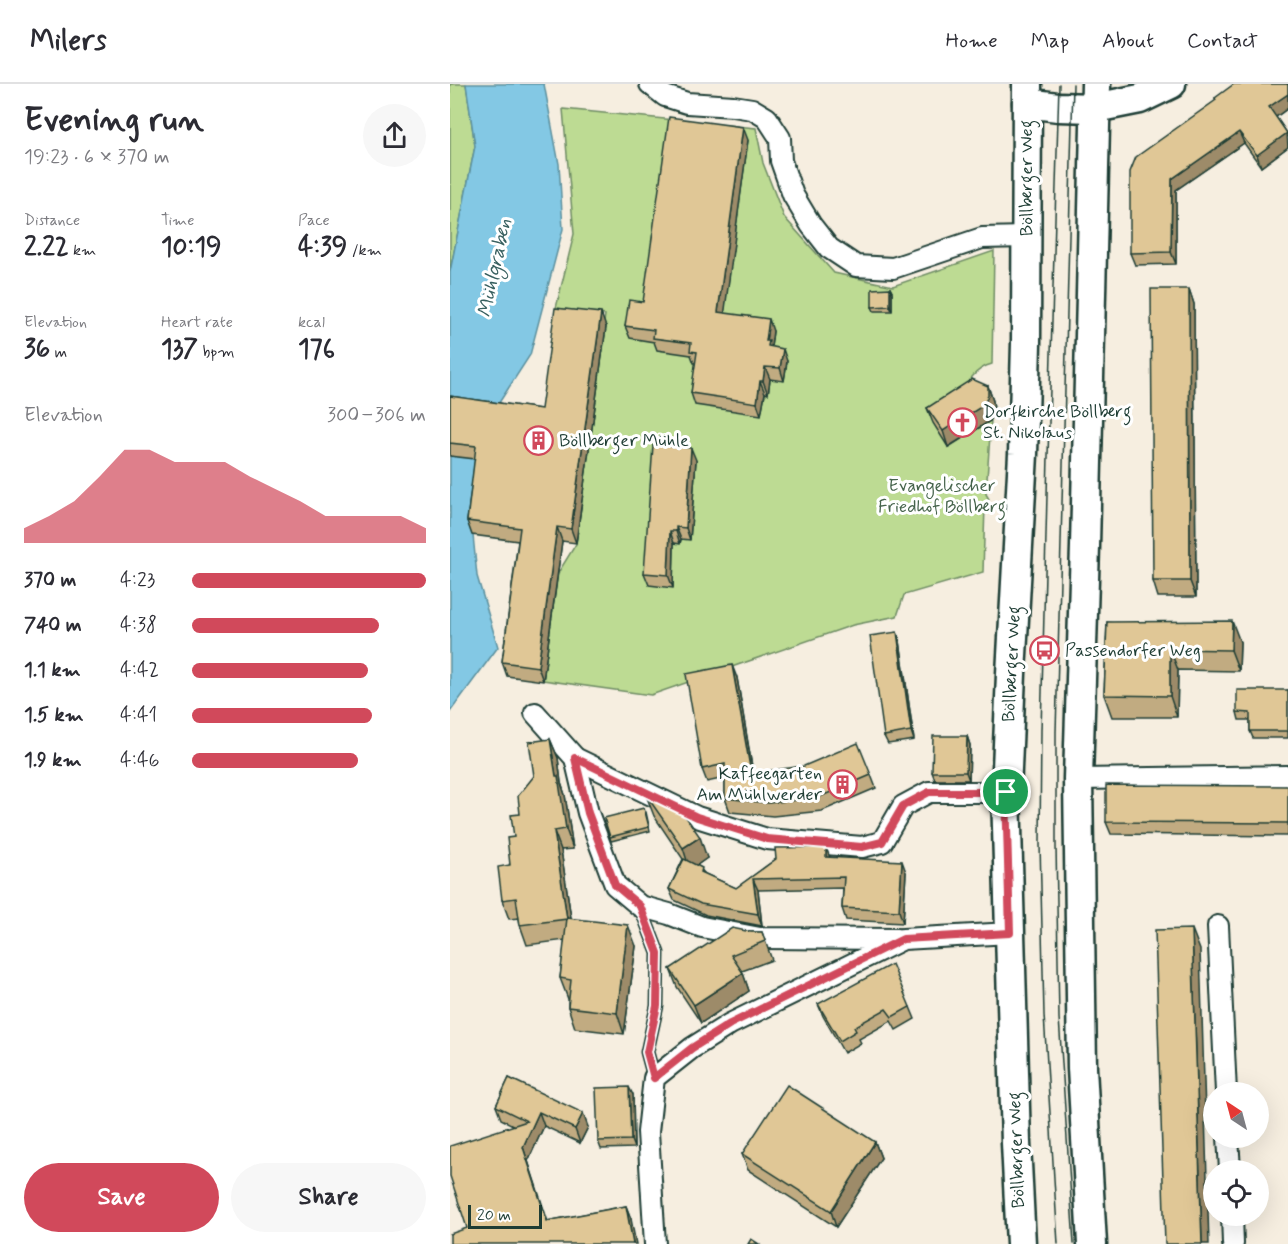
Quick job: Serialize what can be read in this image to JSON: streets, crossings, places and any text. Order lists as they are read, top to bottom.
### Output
{
  "streets": {
    "street": ["Böllberger Weg"]
  },
  "water": ["Mühlgraben"],
  "parks": ["Evangelischer Friedhof Böllberg"],
  "places": {
    "church": ["Dorfkirche Böllberg St. Nikolaus"],
    "building": ["Böllberger Mühle", "Kaffeegarten Am Mühlwerder"],
    "bus stop": ["Passendorfer Weg"]
  },
  "scale_bar": "20 m",
  "north": "top left",
  "page": {
    "header": "Milers",
    "nav": [
      "Home",
      "Map",
      "About",
      "Contact"
    ],
    "heading": ["Evening run", "19:23 · 6 × 370 m"],
    "stats": [
      ["Distance", "2.22 km"],
      ["Time", "10:19"],
      ["Pace", "4:39 /km"],
      ["Elevation", "36 m"],
      ["Heart rate", "137 bpm"],
      ["kcal", "176"]
    ],
    "chart": ["Elevation", "300–306 m"],
    "list": [
      {
        "name": "370 m",
        "note": "4:23"
      },
      {
        "name": "740 m",
        "note": "4:38"
      },
      {
        "name": "1.1 km",
        "note": "4:42"
      },
      {
        "name": "1.5 km",
        "note": "4:41"
      },
      {
        "name": "1.9 km",
        "note": "4:46"
      }
    ],
    "buttons": ["Save", "Share"],
    "scale": "20 m"
  }
}
